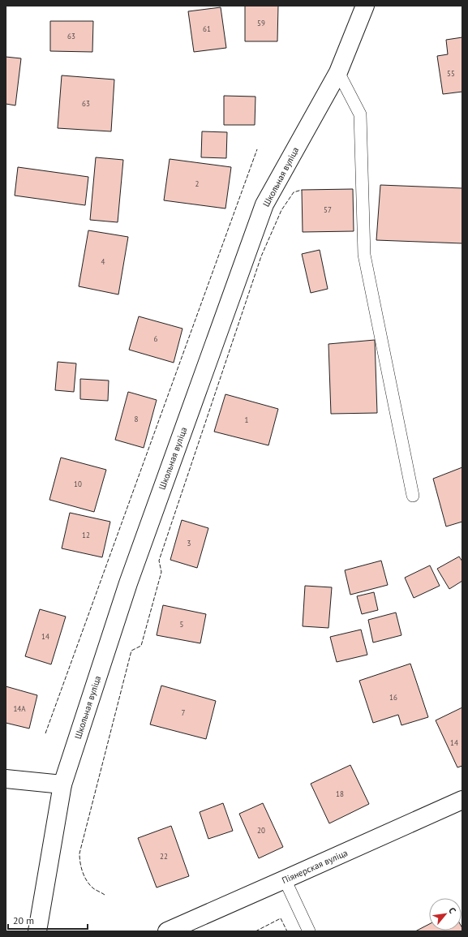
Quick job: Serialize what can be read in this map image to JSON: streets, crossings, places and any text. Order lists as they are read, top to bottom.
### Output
{
  "streets": {
    "street": ["Школьная вуліца", "Піянерская вуліца"]
  },
  "house_numbers": [
    "59",
    "61",
    "63",
    "55",
    "63",
    "2",
    "57",
    "4",
    "6",
    "8",
    "1",
    "10",
    "12",
    "3",
    "5",
    "14",
    "16",
    "14А",
    "7",
    "14",
    "18",
    "20",
    "22"
  ],
  "scale_bar": "20 m",
  "north": "top right"
}
